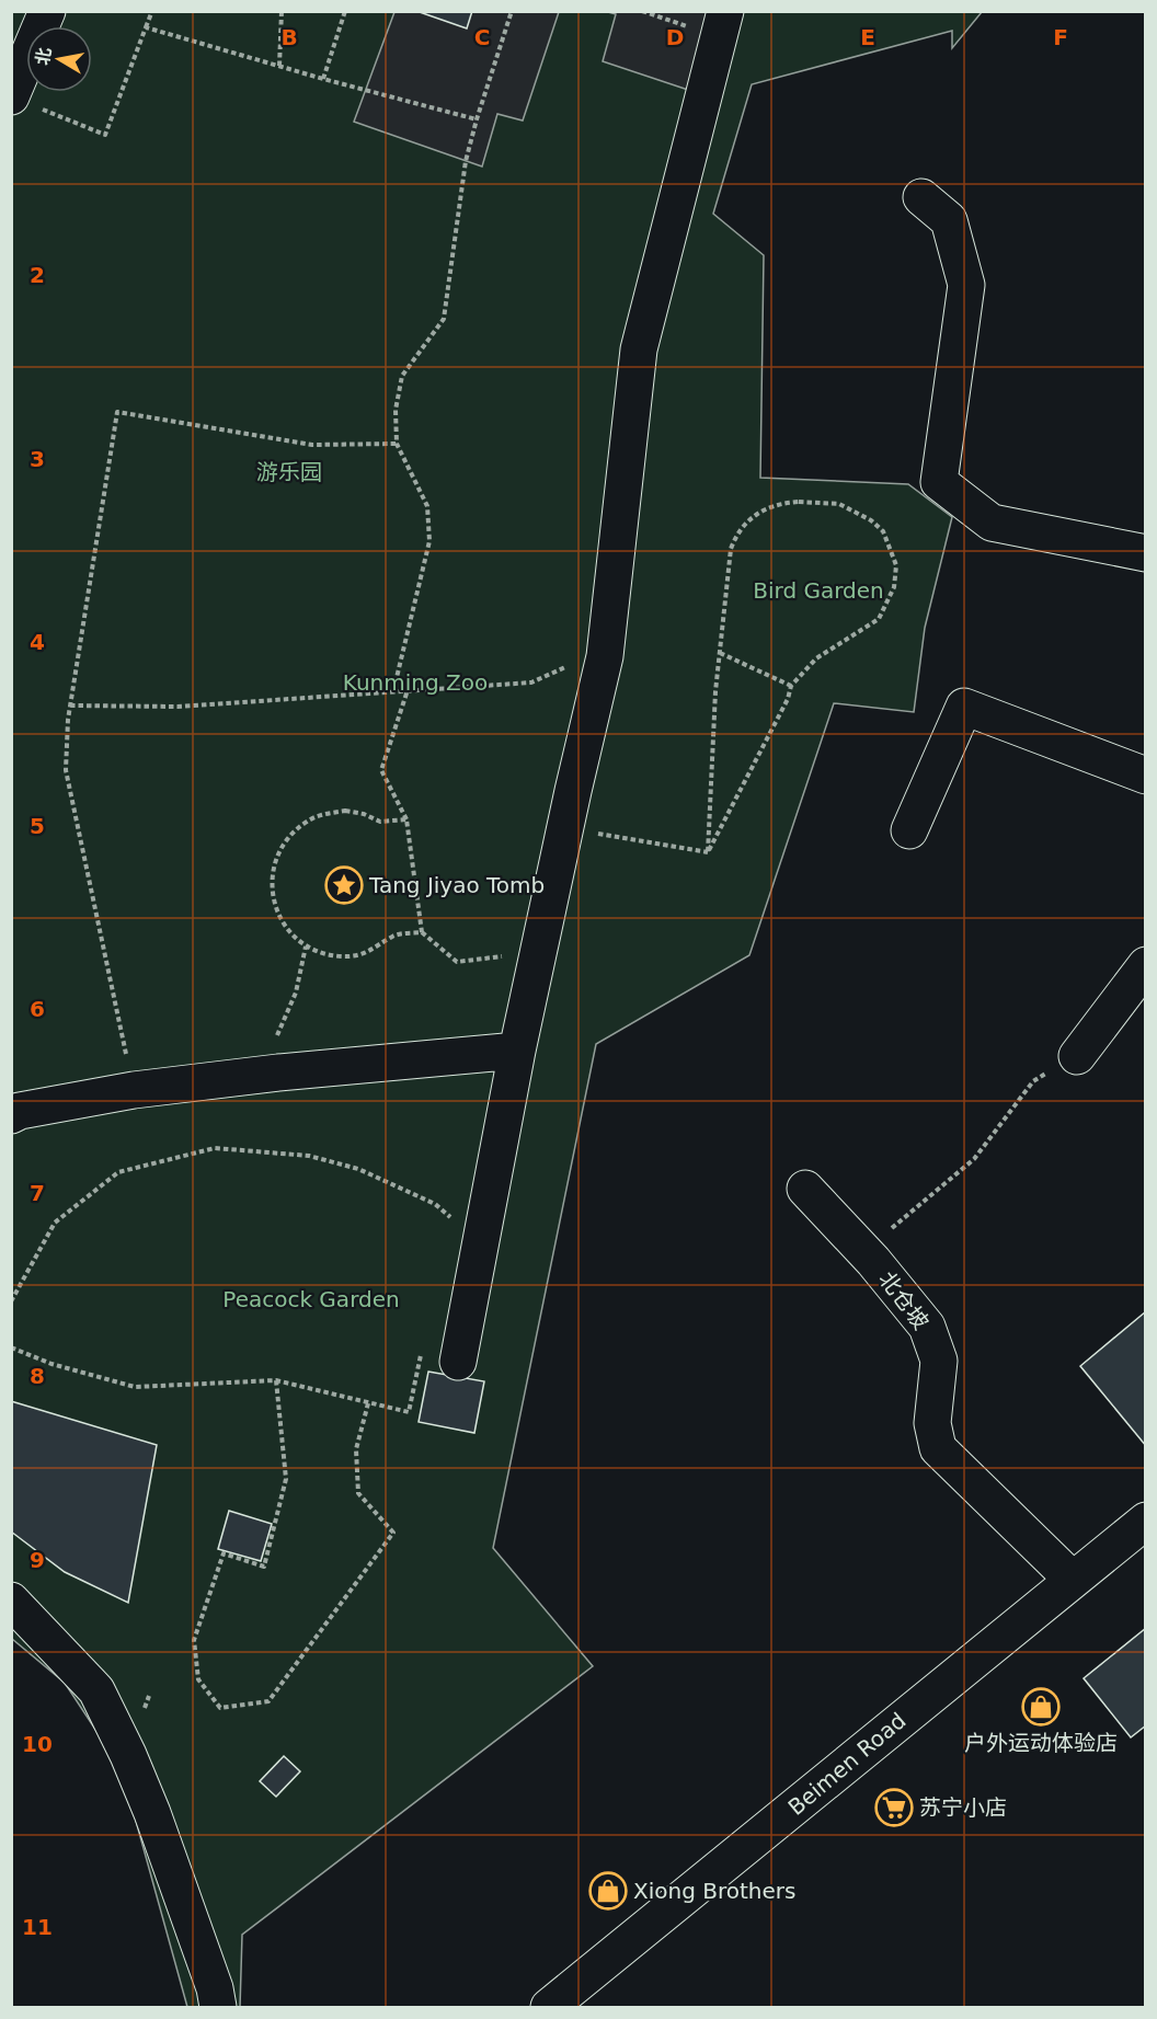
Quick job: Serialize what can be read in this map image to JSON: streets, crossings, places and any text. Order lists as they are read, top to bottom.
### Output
{
  "streets": {
    "street": ["北仓坡", "Beimen Road"]
  },
  "crossings": [
    ["北仓坡", "Beimen Road"]
  ],
  "parks": [
    "游乐园",
    "Bird Garden",
    "Kunming Zoo",
    "Peacock Garden"
  ],
  "places": {
    "place": ["Tang Jiyao Tomb"],
    "shop": ["户外运动体验店", "Xiong Brothers"],
    "supermarket": ["苏宁小店"]
  },
  "north": "left",
  "grid": {
    "columns": [
      "B",
      "C",
      "D",
      "E",
      "F"
    ],
    "rows": [
      "2",
      "3",
      "4",
      "5",
      "6",
      "7",
      "8",
      "9",
      "10",
      "11"
    ]
  }
}
